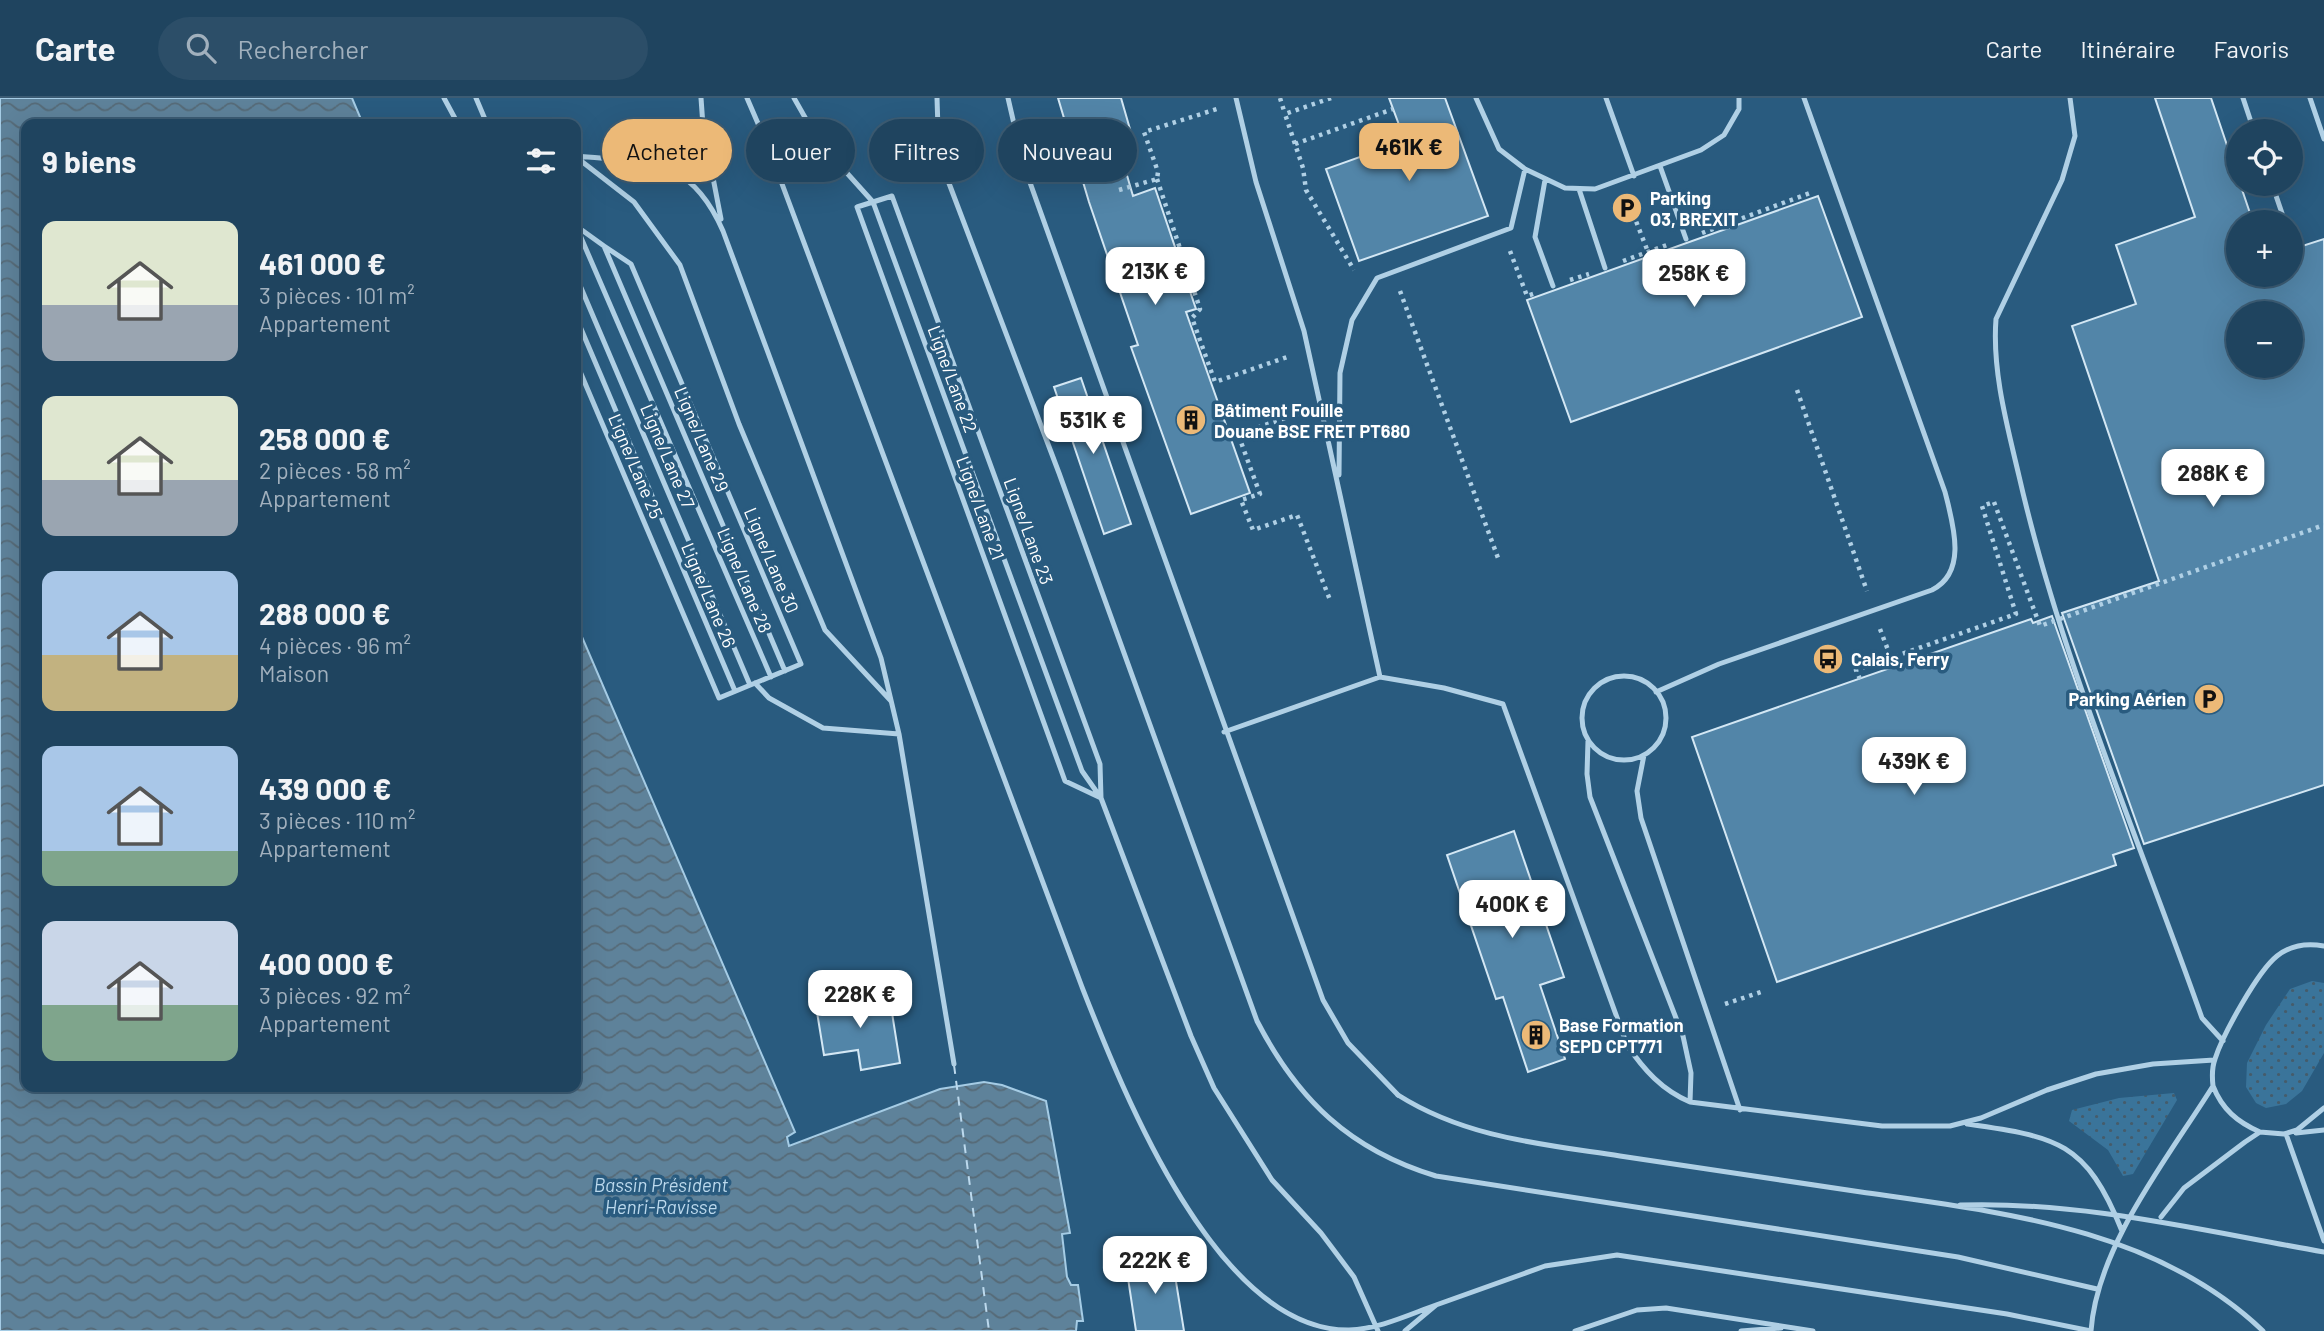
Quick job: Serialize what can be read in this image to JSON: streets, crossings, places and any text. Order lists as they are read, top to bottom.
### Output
{
  "streets": {
    "lane": [
      "Ligne/Lane 22",
      "Ligne/Lane 29",
      "Ligne/Lane 27",
      "Ligne/Lane 25",
      "Ligne/Lane 21",
      "Ligne/Lane 23",
      "Ligne/Lane 30",
      "Ligne/Lane 28",
      "Ligne/Lane 26"
    ]
  },
  "crossings": [
    ["Ligne/Lane 22", "Ligne/Lane 21"],
    ["Ligne/Lane 22", "Ligne/Lane 23"],
    ["Ligne/Lane 29", "Ligne/Lane 30"],
    ["Ligne/Lane 25", "Ligne/Lane 26"],
    ["Ligne/Lane 21", "Ligne/Lane 23"]
  ],
  "water": ["Bassin Président Henri-Ravisse"],
  "places": {
    "parking": ["Parking O3, BREXIT", "Parking Aérien"],
    "building": ["Bâtiment Fouille Douane BSE FRET PT680", "Base Formation SEPD CPT771"],
    "bus stop": ["Calais, Ferry"]
  },
  "page": {
    "header": "Carte",
    "search": "Rechercher",
    "nav": ["Carte", "Itinéraire", "Favoris"],
    "map_buttons": ["+", "−"],
    "chip": [
      "Acheter",
      "Louer",
      "Filtres",
      "Nouveau"
    ],
    "heading": "9 biens",
    "price": [
      "461K €",
      "213K €",
      "258K €",
      "531K €",
      "288K €",
      "439K €",
      "400K €",
      "228K €",
      "222K €"
    ],
    "list": [
      {
        "name": "461 000 €",
        "note": "3 pièces · 101 m² · Appartement"
      },
      {
        "name": "258 000 €",
        "note": "2 pièces · 58 m² · Appartement"
      },
      {
        "name": "288 000 €",
        "note": "4 pièces · 96 m² · Maison"
      },
      {
        "name": "439 000 €",
        "note": "3 pièces · 110 m² · Appartement"
      },
      {
        "name": "400 000 €",
        "note": "3 pièces · 92 m² · Appartement"
      }
    ]
  }
}
